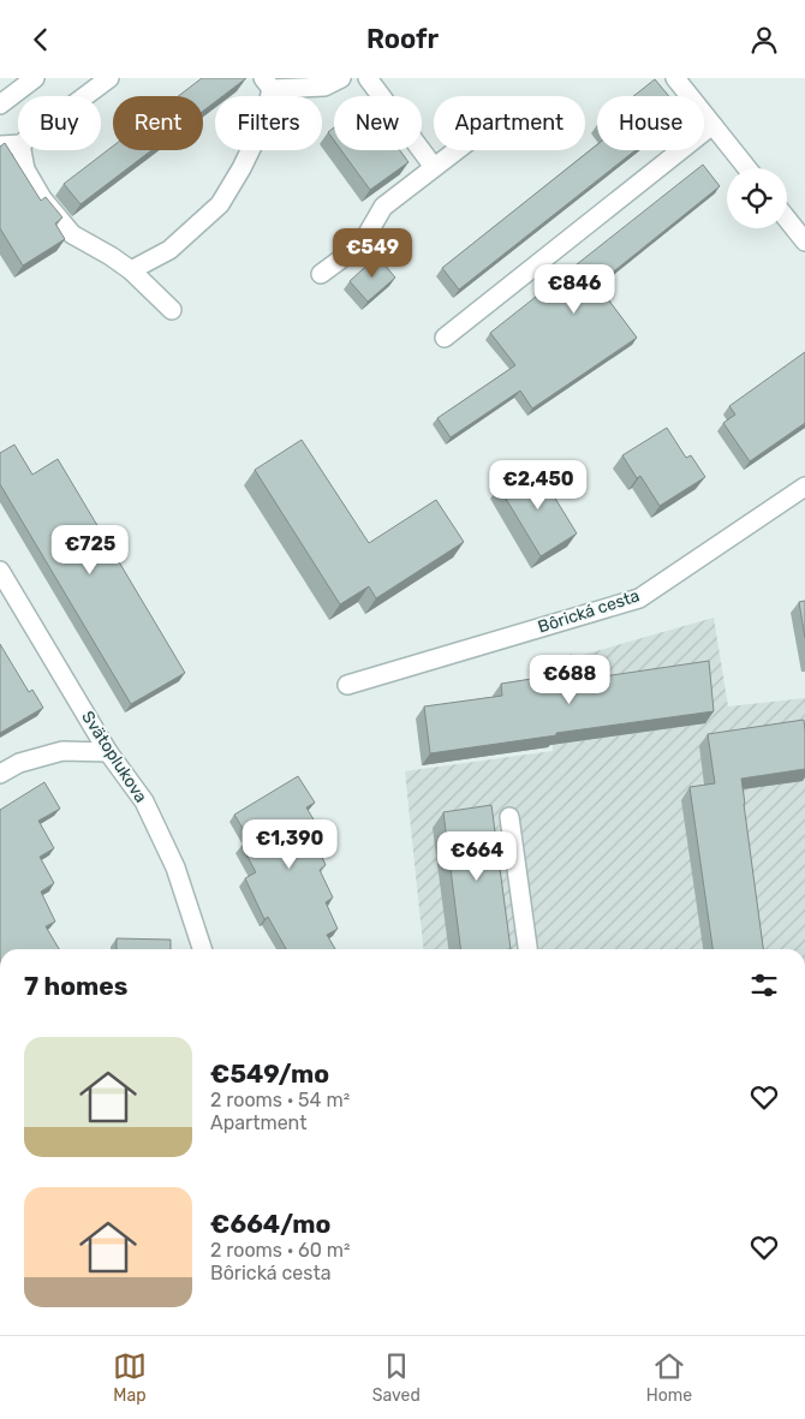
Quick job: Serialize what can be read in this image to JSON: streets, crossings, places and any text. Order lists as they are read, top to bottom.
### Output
{
  "streets": {
    "street": ["Bôrická cesta", "Svätoplukova"]
  },
  "page": {
    "header": "Roofr",
    "chip": [
      "Buy",
      "Rent",
      "Filters",
      "New",
      "Apartment",
      "House"
    ],
    "price": [
      "€549",
      "€846",
      "€2,450",
      "€725",
      "€688",
      "€1,390",
      "€664"
    ],
    "heading": "7 homes",
    "list": [
      {
        "name": "€549/mo",
        "note": "2 rooms · 54 m² · Apartment"
      },
      {
        "name": "€664/mo",
        "note": "2 rooms · 60 m² · Bôrická cesta"
      }
    ],
    "tabs": ["Map", "Saved", "Home"]
  }
}
